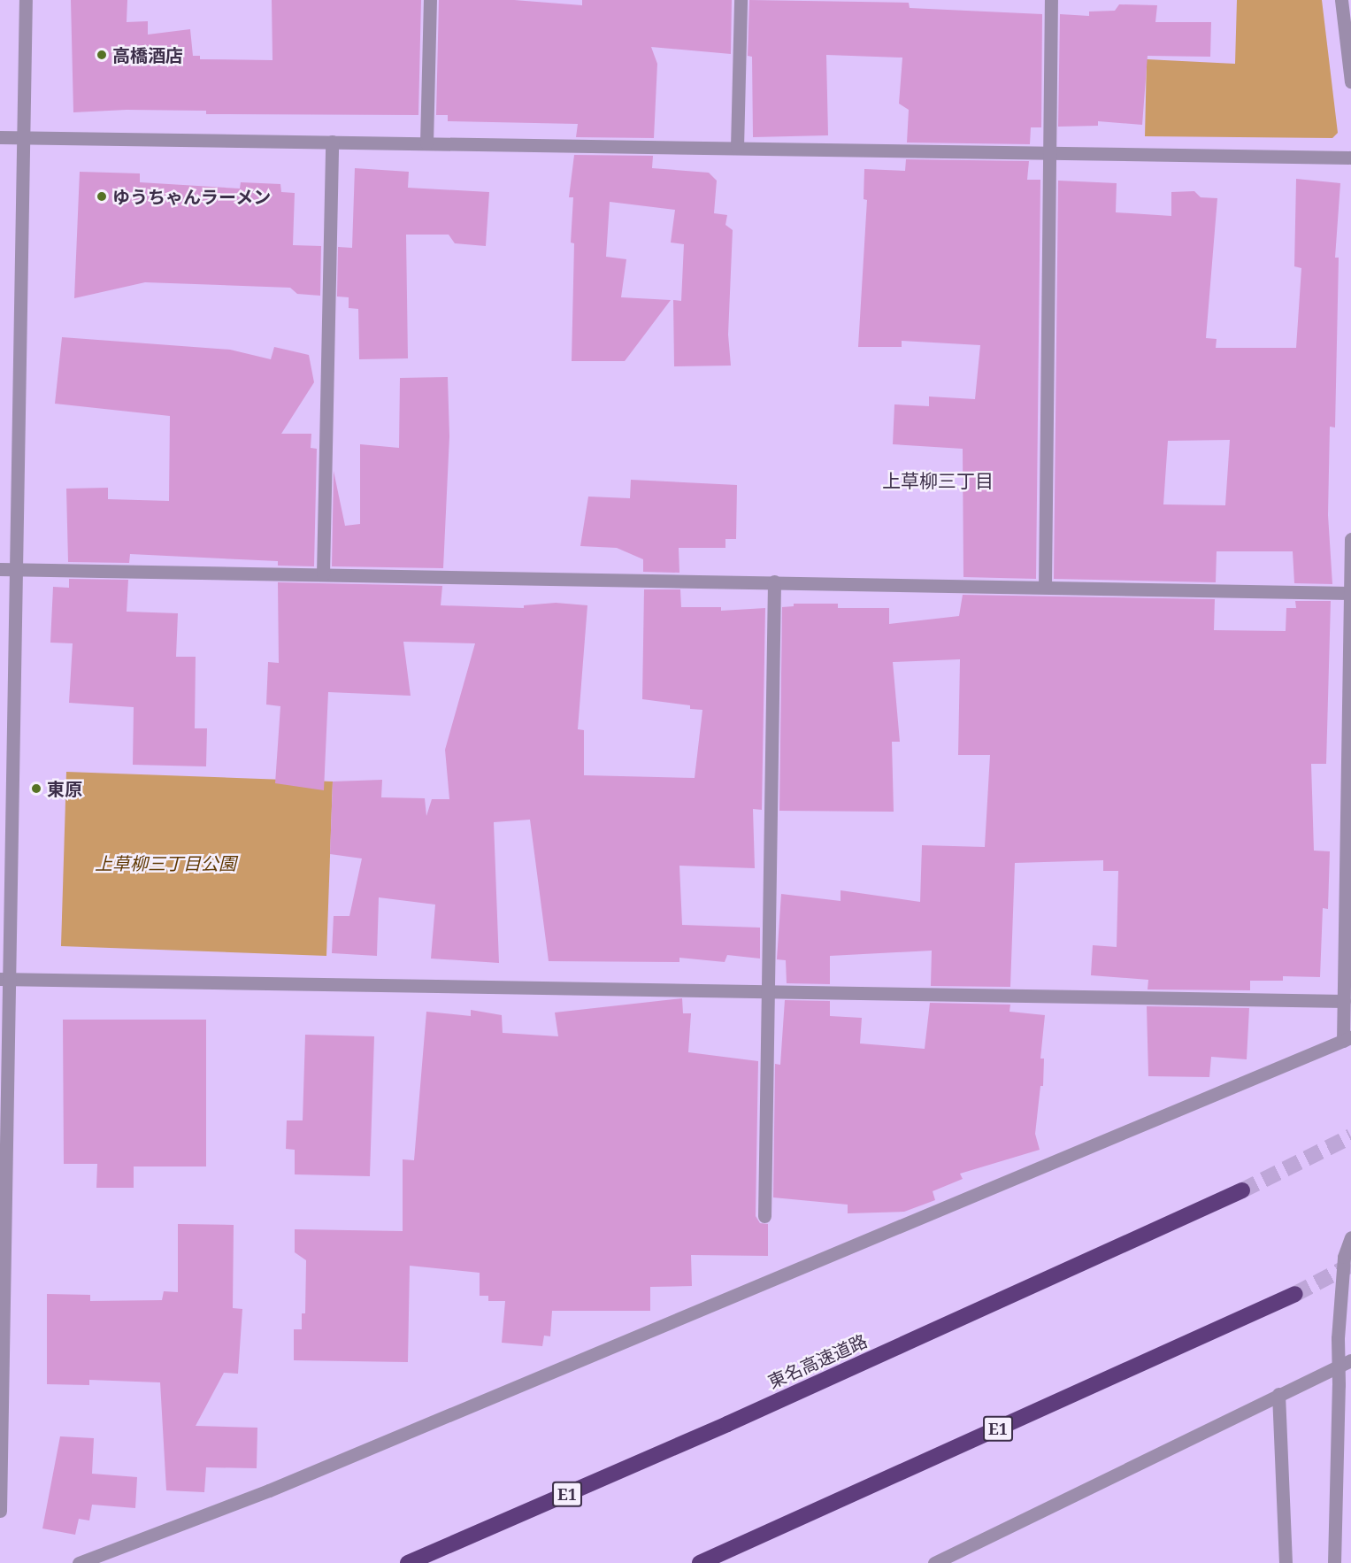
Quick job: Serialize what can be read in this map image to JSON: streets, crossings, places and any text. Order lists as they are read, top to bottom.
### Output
{
  "streets": {
    "highway": ["東名高速道路", "E1"]
  },
  "districts": ["上草柳三丁目"],
  "parks": ["上草柳三丁目公園"],
  "places": ["高橋酒店", "ゆうちゃんラーメン", "東原"]
}
